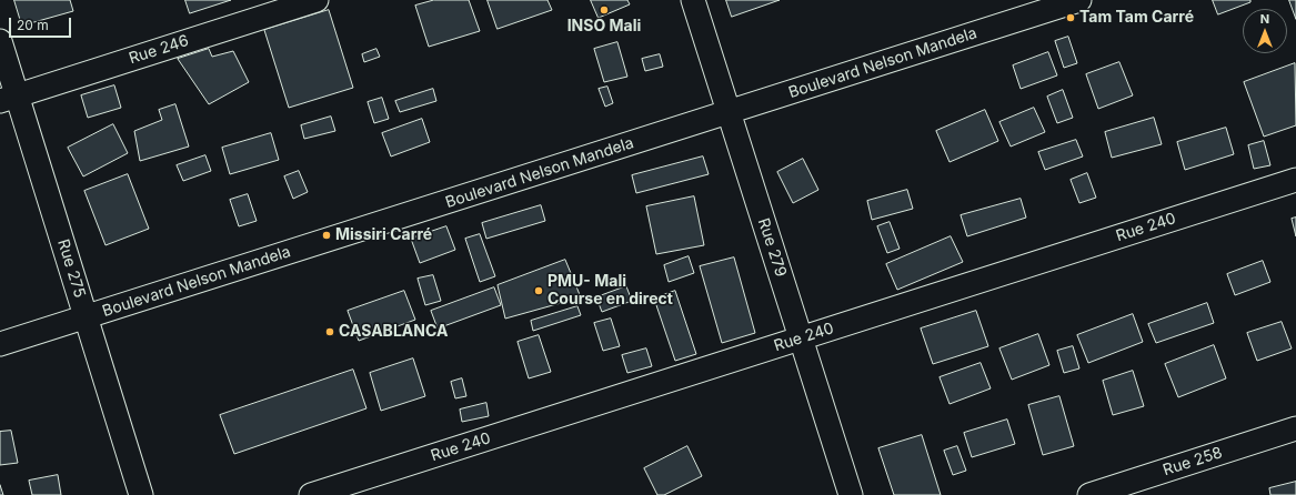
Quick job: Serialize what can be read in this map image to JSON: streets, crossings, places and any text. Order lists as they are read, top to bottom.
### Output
{
  "streets": {
    "street": [
      "Rue 246",
      "Boulevard Nelson Mandela",
      "Rue 240",
      "Rue 279",
      "Rue 275",
      "Rue 258"
    ]
  },
  "crossings": [
    ["Rue 246", "Rue 275"],
    ["Boulevard Nelson Mandela", "Rue 279"],
    ["Boulevard Nelson Mandela", "Rue 275"],
    ["Rue 240", "Rue 279"]
  ],
  "places": [
    "INSO Mali",
    "Tam Tam Carré",
    "Missiri Carré",
    "PMU- Mali Course en direct",
    "CASABLANCA"
  ],
  "scale_bar": "20 m",
  "north": "top"
}
